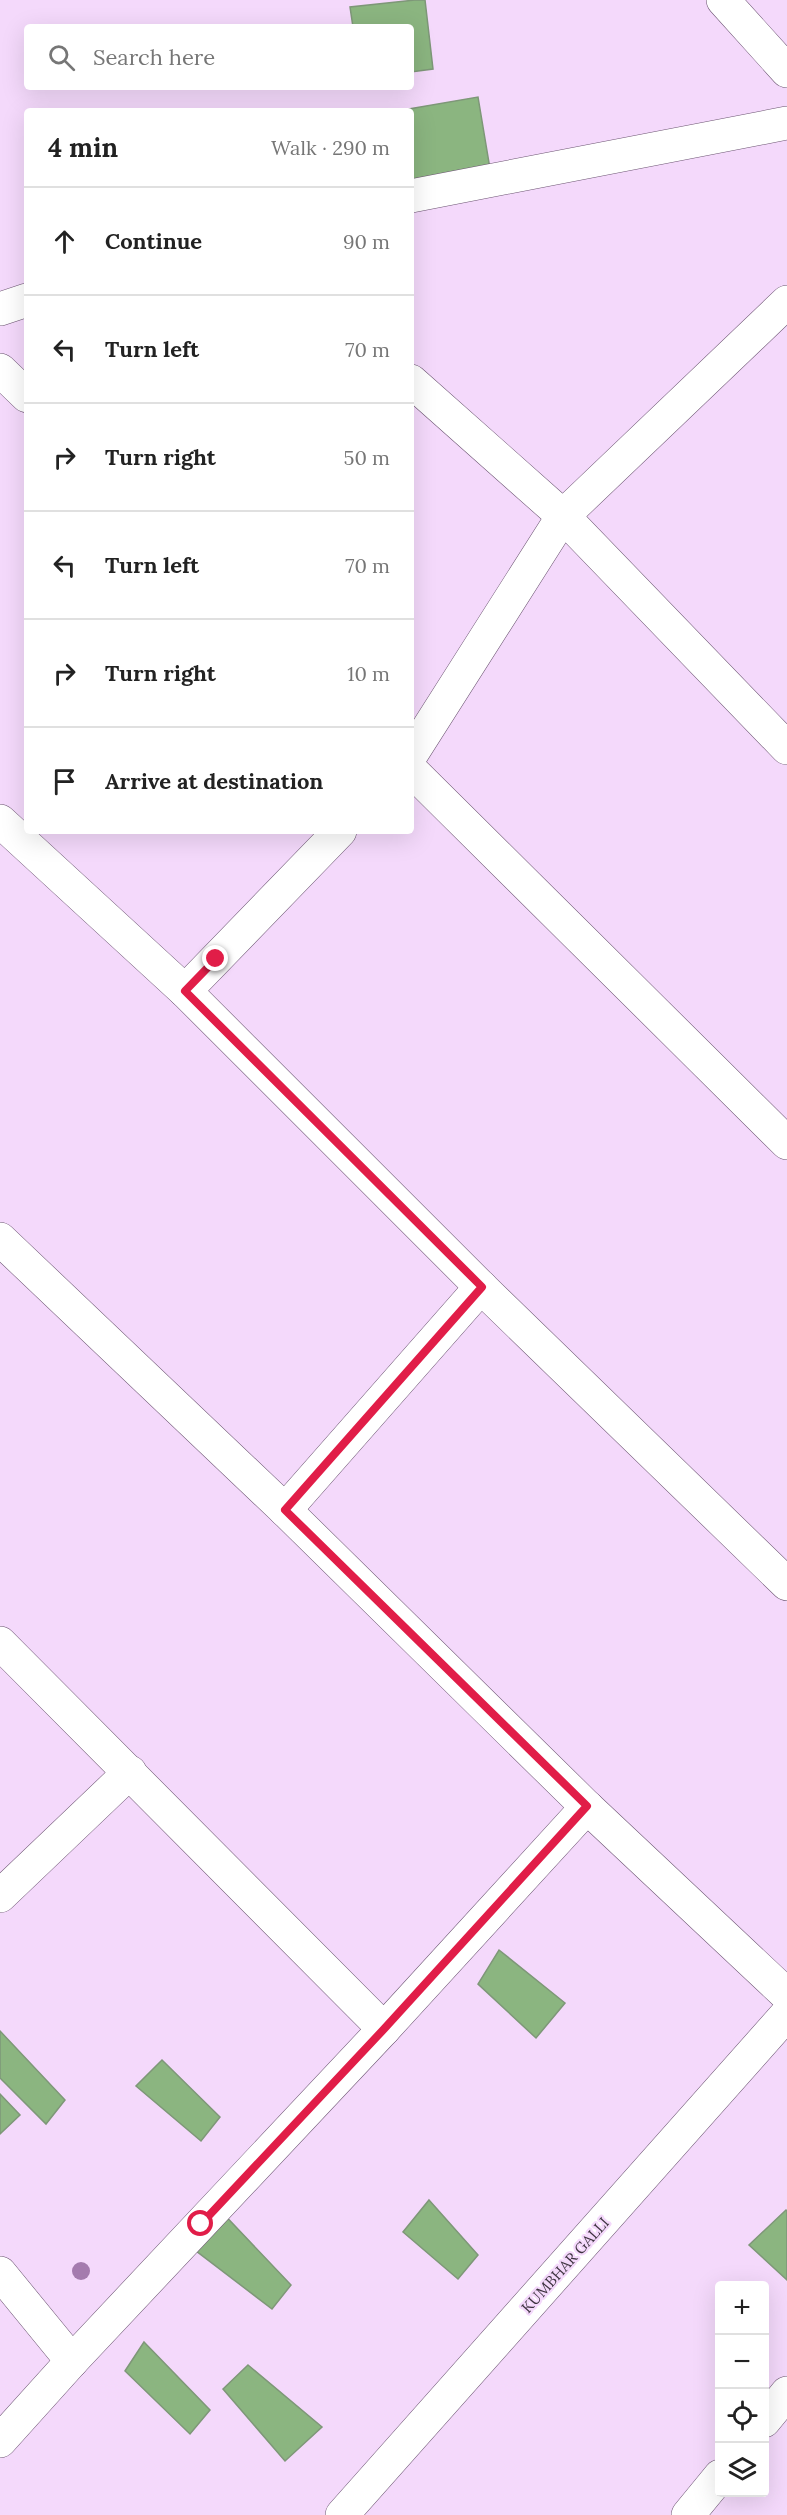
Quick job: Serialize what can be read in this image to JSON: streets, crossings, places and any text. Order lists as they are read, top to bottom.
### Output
{
  "streets": {
    "street": ["KUMBHAR GALLI"]
  },
  "page": {
    "search": "Search here",
    "heading": ["4 min", "Walk · 290 m"],
    "list": [
      ["Continue", "90 m"],
      ["Turn left", "70 m"],
      ["Turn right", "50 m"],
      ["Turn left", "70 m"],
      ["Turn right", "10 m"],
      "Arrive at destination"
    ],
    "map_buttons": ["+", "−"]
  }
}
